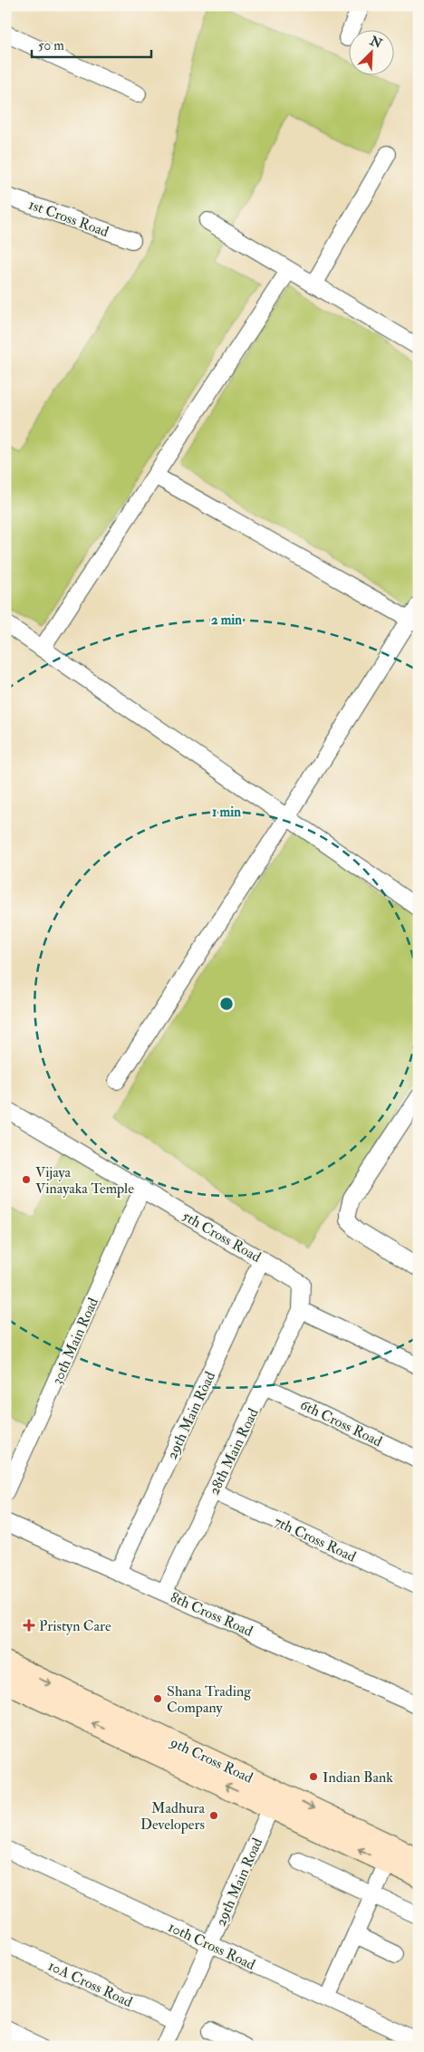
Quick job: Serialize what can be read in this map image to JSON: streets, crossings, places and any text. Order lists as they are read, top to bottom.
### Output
{
  "streets": {
    "main road": ["9th Cross Road"],
    "street": [
      "1st Cross Road",
      "5th Cross Road",
      "30th Main Road",
      "29th Main Road",
      "6th Cross Road",
      "28th Main Road",
      "7th Cross Road",
      "8th Cross Road",
      "10th Cross Road",
      "10A Cross Road"
    ]
  },
  "crossings": [
    ["5th Cross Road", "30th Main Road"],
    ["5th Cross Road", "29th Main Road"],
    ["5th Cross Road", "28th Main Road"],
    ["29th Main Road", "8th Cross Road"],
    ["29th Main Road", "9th Cross Road"],
    ["29th Main Road", "10th Cross Road"],
    ["29th Main Road", "10A Cross Road"],
    ["6th Cross Road", "28th Main Road"],
    ["28th Main Road", "7th Cross Road"],
    ["28th Main Road", "8th Cross Road"]
  ],
  "places": {
    "other": [
      "Vijaya Vinayaka Temple",
      "Shana Trading Company",
      "Indian Bank",
      "Madhura Developers"
    ],
    "health": ["Pristyn Care"]
  },
  "scale_bar": "50 m",
  "north": "top right",
  "rings": ["2 min", "1 min"]
}
